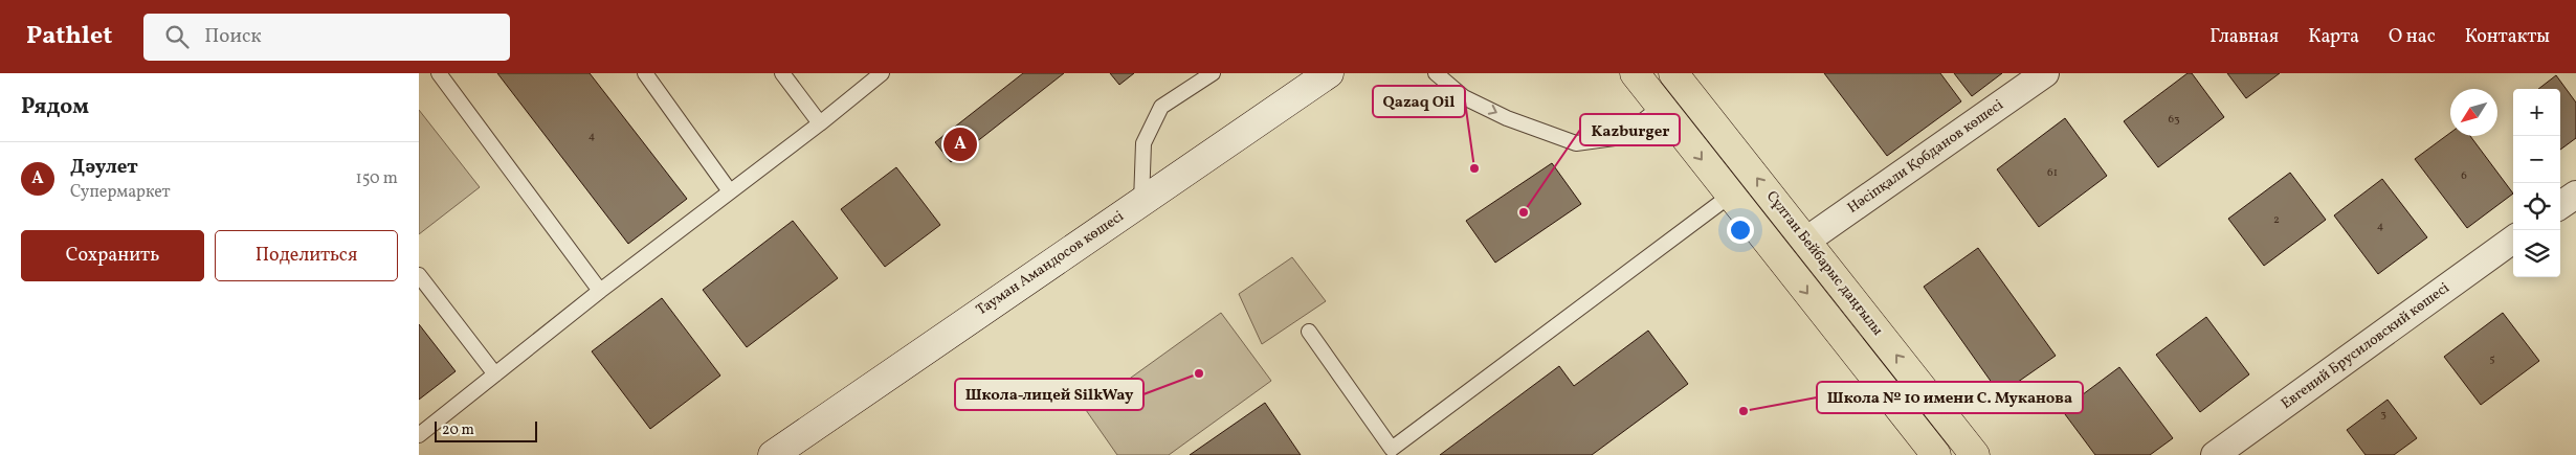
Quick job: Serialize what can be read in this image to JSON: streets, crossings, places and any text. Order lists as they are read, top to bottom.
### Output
{
  "streets": {
    "main road": ["Тауман Амандосов көшесі", "Сұлтан Бейбарыс даңғылы"],
    "street": ["Нәсіпқали Қобданов көшесі", "Евгений Брусиловский көшесі"]
  },
  "crossings": [
    ["Нәсіпқали Қобданов көшесі", "Сұлтан Бейбарыс даңғылы"]
  ],
  "places": [
    "Qazaq Oil",
    "Kazburger",
    "Школа-лицей SilkWay",
    "Школа № 10 имени С. Муканова"
  ],
  "house_numbers": [
    "63",
    "4",
    "61",
    "6",
    "2",
    "4",
    "5",
    "3"
  ],
  "scale_bar": "20 m",
  "north": "bottom left",
  "page": {
    "header": "Pathlet",
    "search": "Поиск",
    "nav": [
      "Главная",
      "Карта",
      "О нас",
      "Контакты"
    ],
    "heading": "Рядом",
    "map_buttons": ["+", "−"],
    "pins": "A",
    "list": [
      {
        "mark": "A",
        "name": "Дәулет",
        "note": "Супермаркет",
        "value": "150 m"
      }
    ],
    "buttons": ["Сохранить", "Поделиться"],
    "scale": "20 m"
  }
}
